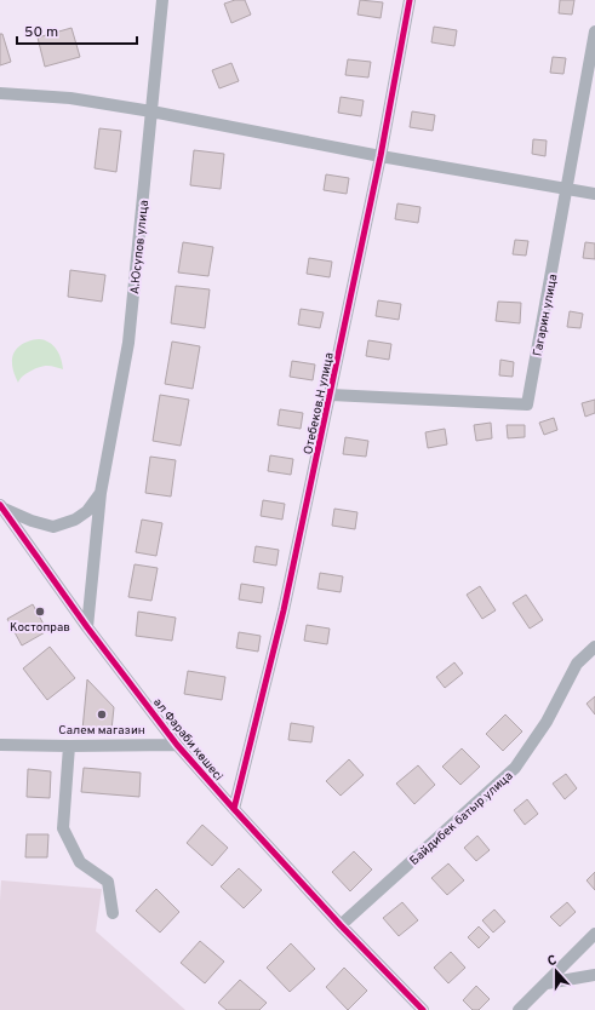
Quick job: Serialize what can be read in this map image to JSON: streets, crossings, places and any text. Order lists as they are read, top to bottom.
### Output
{
  "streets": {
    "street": [
      "А.Юсупов улица",
      "Гагарин улица",
      "Отебеков.Н улица",
      "әл Фараби көшесі",
      "Байдибек батыр улица"
    ]
  },
  "crossings": [
    ["А.Юсупов улица", "әл Фараби көшесі"],
    ["Гагарин улица", "Отебеков.Н улица"],
    ["Отебеков.Н улица", "әл Фараби көшесі"],
    ["әл Фараби көшесі", "Байдибек батыр улица"]
  ],
  "places": ["Костоправ", "Салем магазин"],
  "scale_bar": "50 m",
  "north": "top"
}
